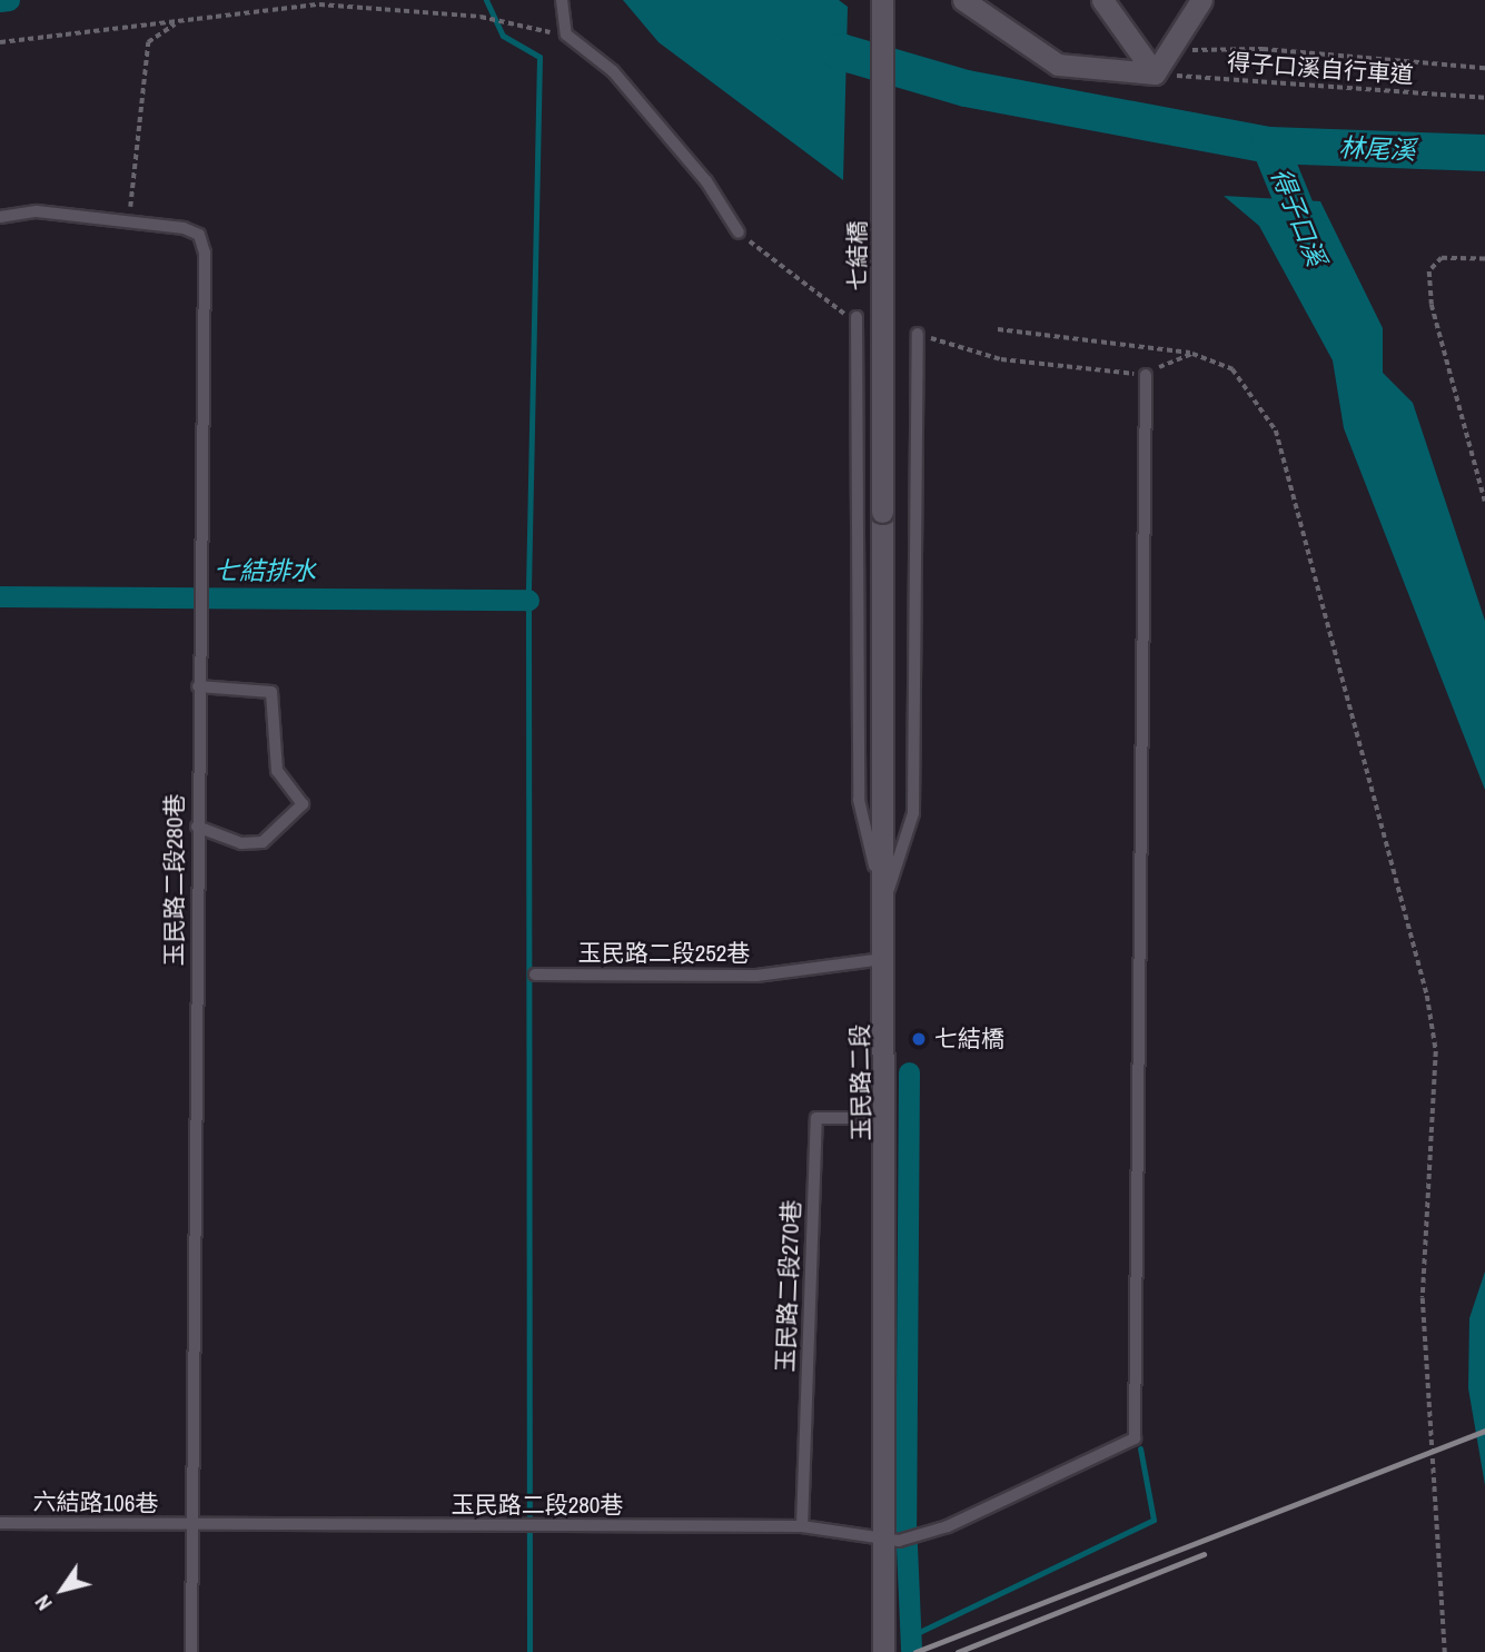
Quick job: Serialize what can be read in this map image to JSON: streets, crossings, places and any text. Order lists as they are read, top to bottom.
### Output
{
  "streets": {
    "street": ["七結橋", "玉民路二段"],
    "lane": [
      "玉民路二段280巷",
      "玉民路二段252巷",
      "玉民路二段270巷",
      "六結路106巷"
    ],
    "path": ["得子口溪自行車道"]
  },
  "crossings": [
    ["七結橋", "玉民路二段"],
    ["玉民路二段280巷", "玉民路二段"],
    ["玉民路二段280巷", "玉民路二段270巷"],
    ["玉民路二段280巷", "六結路106巷"],
    ["玉民路二段252巷", "玉民路二段"],
    ["玉民路二段", "玉民路二段270巷"]
  ],
  "water": ["林尾溪", "得子口溪", "七結排水"],
  "places": ["七結橋"],
  "north": "bottom left"
}
